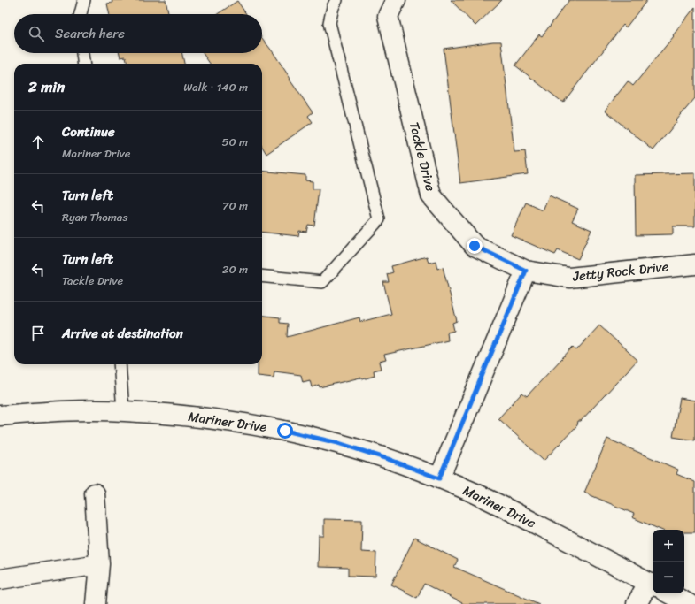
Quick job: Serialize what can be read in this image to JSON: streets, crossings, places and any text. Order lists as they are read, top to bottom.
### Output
{
  "streets": {
    "street": ["Tackle Drive", "Jetty Rock Drive", "Mariner Drive"]
  },
  "crossings": [
    ["Tackle Drive", "Jetty Rock Drive"]
  ],
  "page": {
    "search": "Search here",
    "heading": ["2 min", "Walk · 140 m"],
    "list": [
      ["Continue", "Mariner Drive", "50 m"],
      ["Turn left", "Ryan Thomas", "70 m"],
      ["Turn left", "Tackle Drive", "20 m"],
      "Arrive at destination"
    ],
    "map_buttons": ["+", "−"]
  }
}
